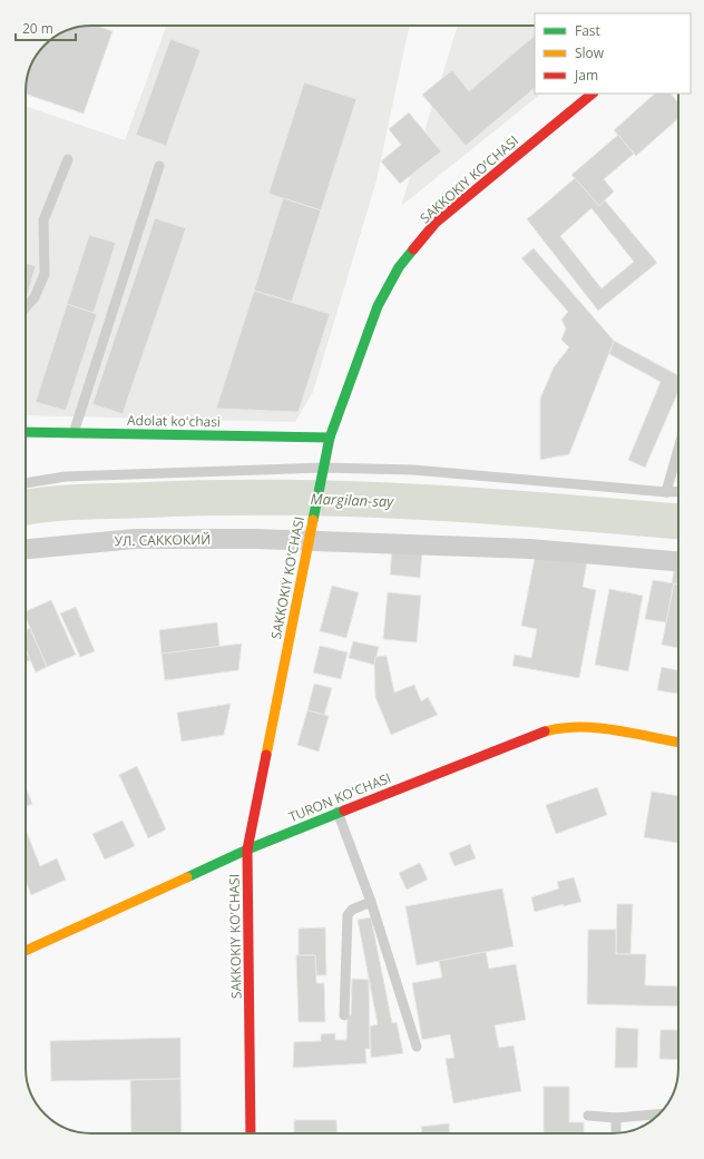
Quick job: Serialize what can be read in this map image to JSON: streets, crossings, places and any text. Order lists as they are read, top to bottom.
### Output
{
  "streets": {
    "street": [
      "SAKKOKIY KO'CHASI",
      "Adolat koʻchasi",
      "УЛ. САККОКИЙ",
      "TURON KO'CHASI"
    ]
  },
  "crossings": [
    ["SAKKOKIY KO'CHASI", "Adolat koʻchasi"],
    ["SAKKOKIY KO'CHASI", "УЛ. САККОКИЙ"],
    ["SAKKOKIY KO'CHASI", "TURON KO'CHASI"]
  ],
  "water": ["Margilan-say"],
  "legend": ["Fast", "Slow", "Jam"],
  "scale_bar": "20 m"
}
